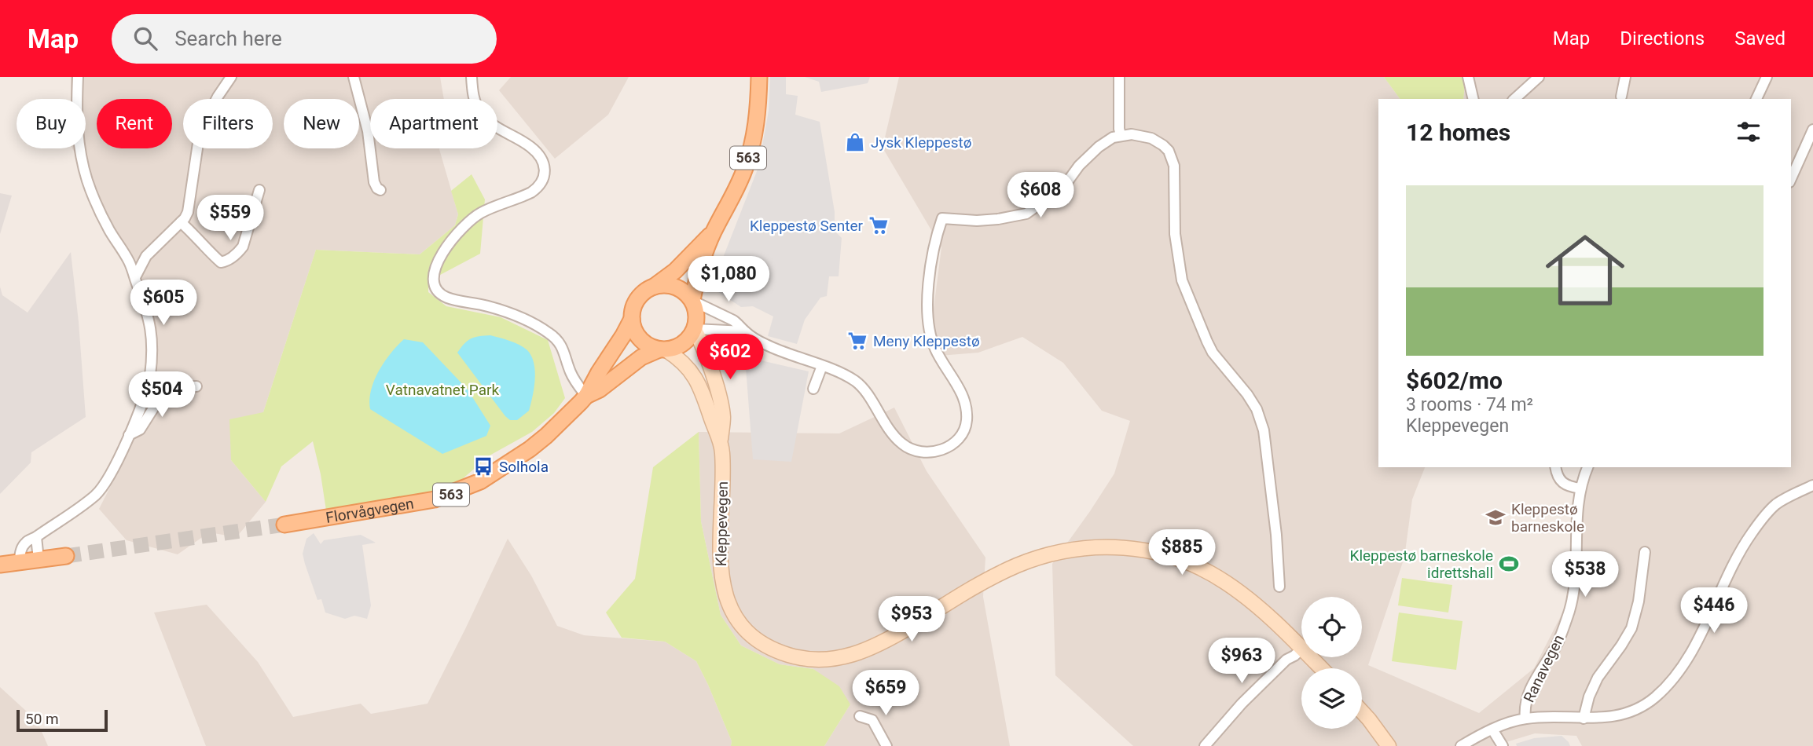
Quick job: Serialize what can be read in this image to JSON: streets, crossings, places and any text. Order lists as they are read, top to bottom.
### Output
{
  "streets": {
    "main road": ["563", "Florvågvegen", "Kleppevegen"],
    "street": ["Ranavegen"]
  },
  "crossings": [
    ["563", "Florvågvegen"],
    ["563", "Kleppevegen"],
    ["Florvågvegen", "Kleppevegen"]
  ],
  "parks": ["Vatnavatnet Park"],
  "places": {
    "shop": ["Jysk Kleppestø"],
    "supermarket": ["Kleppestø Senter", "Meny Kleppestø"],
    "bus stop": ["Solhola"],
    "school or university": ["Kleppestø barneskole"],
    "sports": ["Kleppestø barneskole idrettshall"]
  },
  "scale_bar": "50 m",
  "page": {
    "header": "Map",
    "search": "Search here",
    "nav": ["Map", "Directions", "Saved"],
    "chip": [
      "Buy",
      "Rent",
      "Filters",
      "New",
      "Apartment"
    ],
    "heading": "12 homes",
    "list": [
      {
        "name": "$602/mo",
        "note": "3 rooms · 74 m² · Kleppevegen"
      }
    ],
    "price": [
      "$608",
      "$559",
      "$1,080",
      "$605",
      "$602",
      "$504",
      "$885",
      "$538",
      "$446",
      "$953",
      "$963",
      "$659"
    ],
    "scale": "50 m"
  }
}
